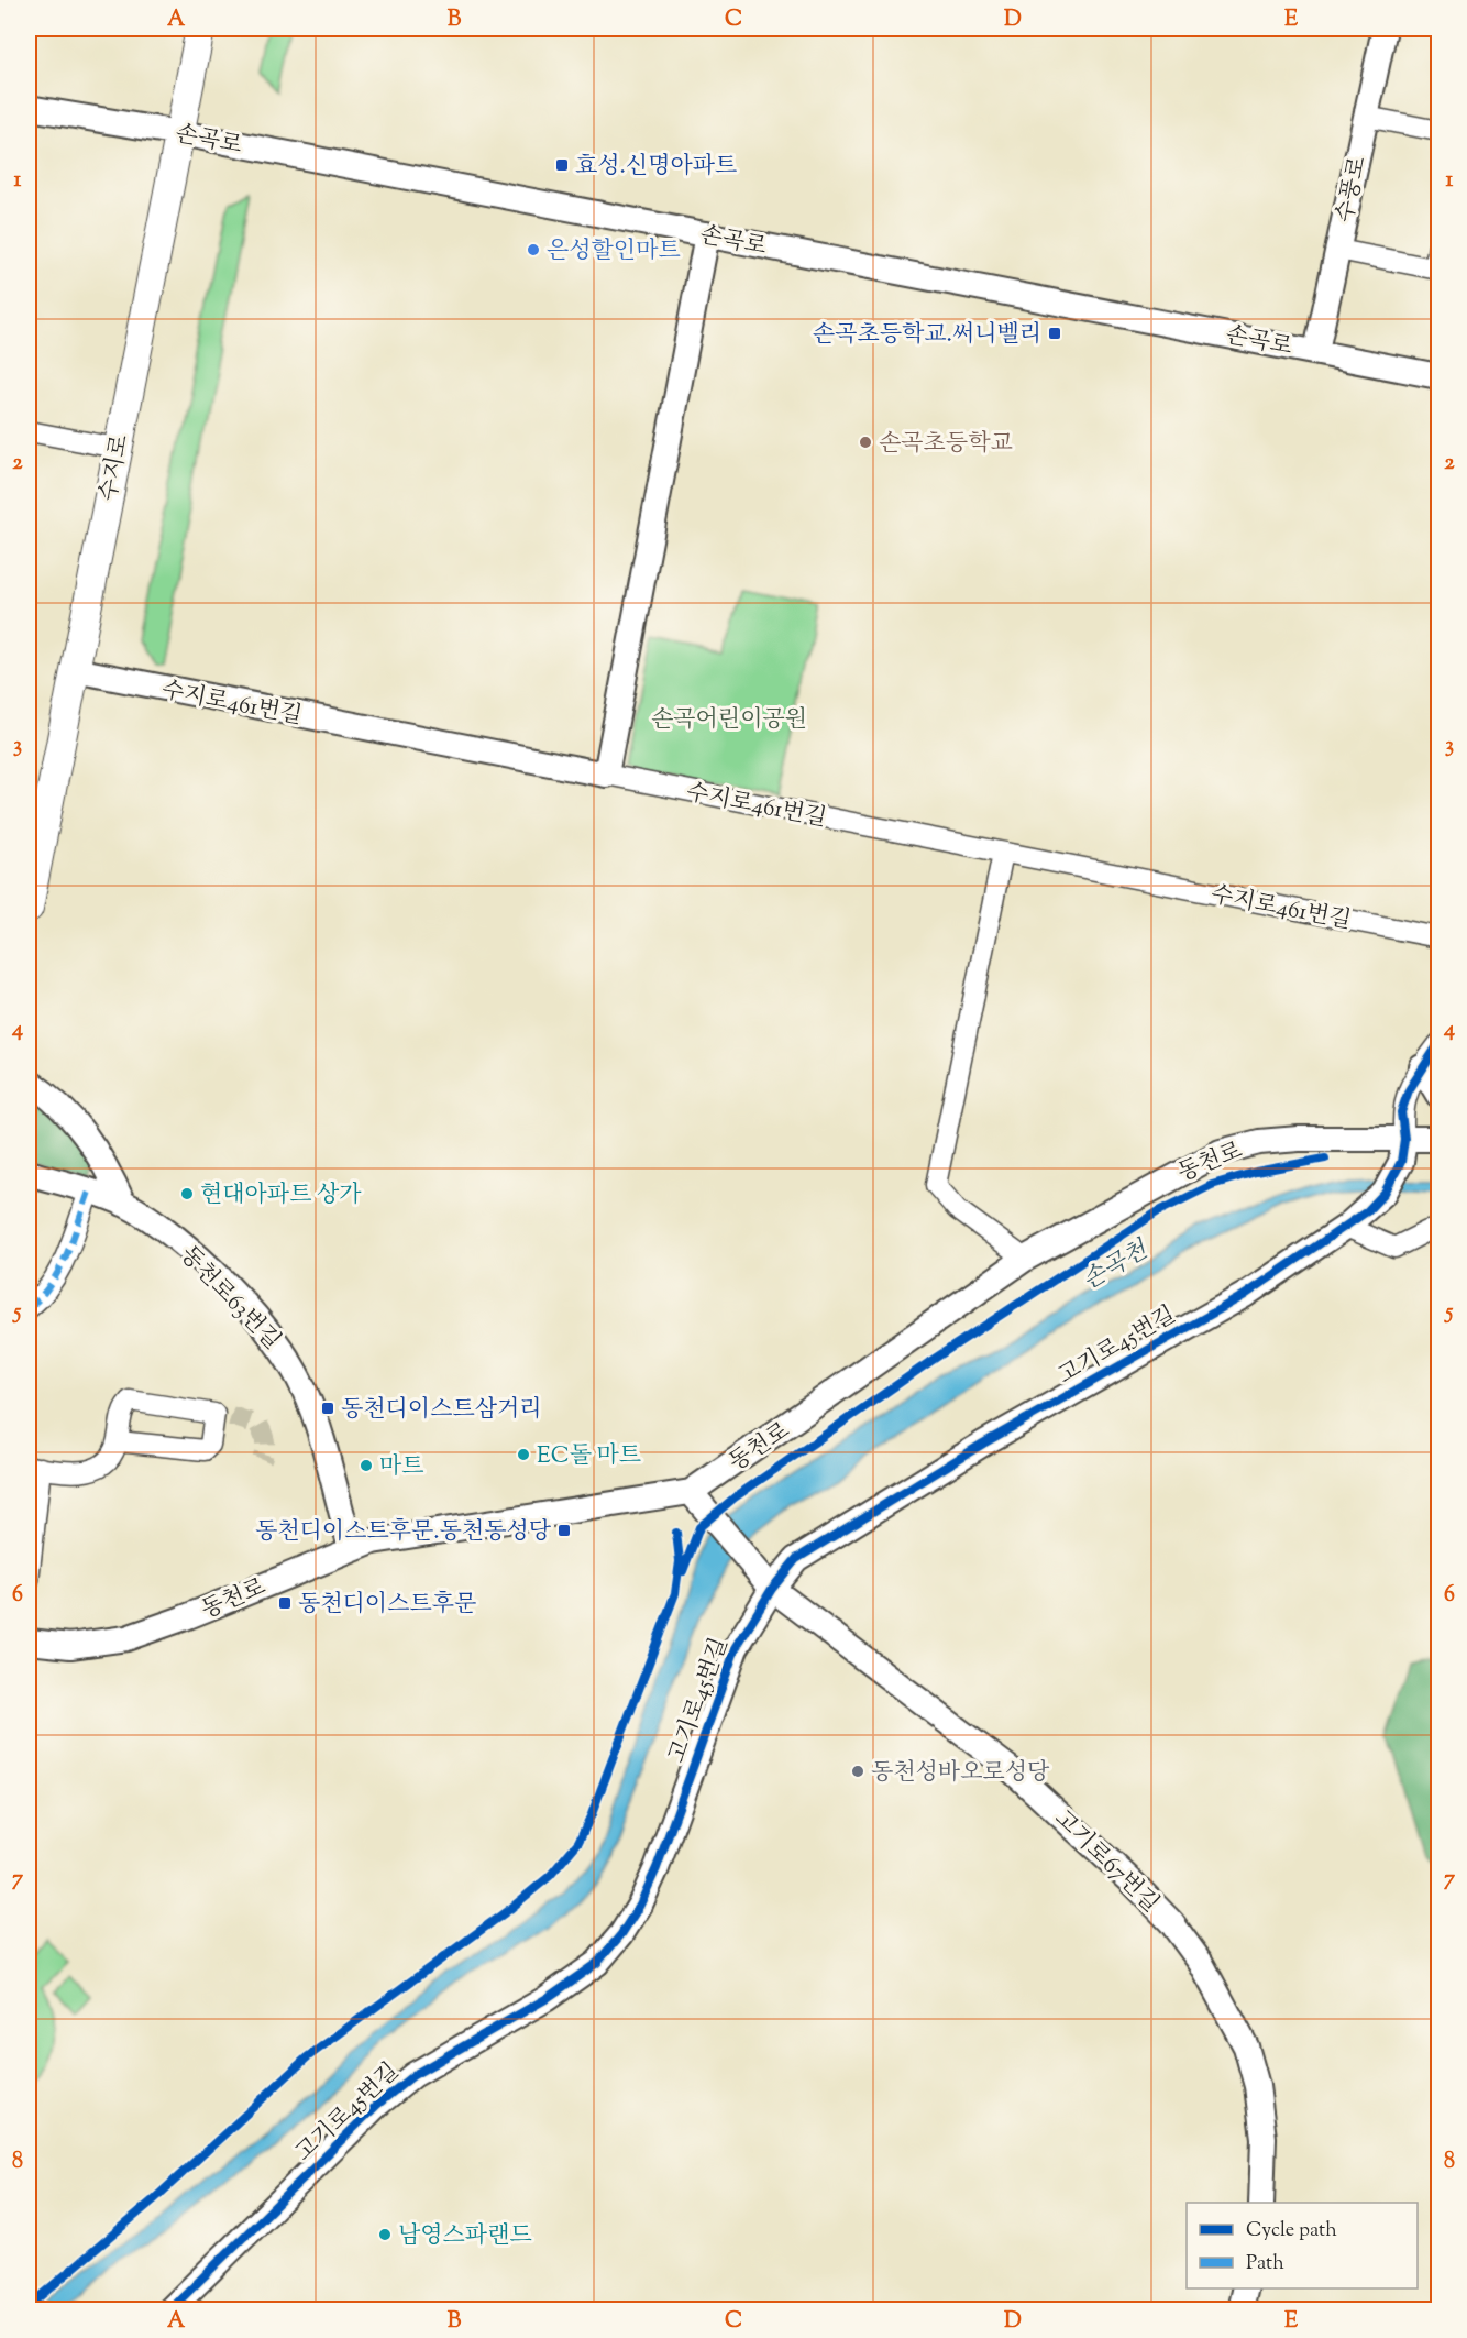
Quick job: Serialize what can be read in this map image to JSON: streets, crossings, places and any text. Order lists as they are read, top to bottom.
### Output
{
  "streets": {
    "main road": ["수지로"],
    "street": [
      "손곡로",
      "수풍로",
      "수지로461번길",
      "동천로",
      "동천로63번길",
      "고기로45번길",
      "고기로67번길"
    ]
  },
  "crossings": [
    ["손곡로", "수풍로"],
    ["손곡로", "수지로"],
    ["수지로", "수지로461번길"],
    ["동천로", "동천로63번길"],
    ["동천로", "고기로45번길"],
    ["동천로", "고기로67번길"],
    ["고기로45번길", "고기로67번길"]
  ],
  "water": ["손곡천"],
  "parks": ["손곡어린이공원"],
  "places": {
    "transit": [
      "효성.신명아파트",
      "손곡초등학교.써니벨리",
      "동천디이스트삼거리",
      "동천디이스트후문.동천동성당",
      "동천디이스트후문"
    ],
    "other": [
      "은성할인마트",
      "손곡초등학교",
      "현대아파트 상가",
      "EC돌 마트",
      "마트",
      "동천성바오로성당",
      "남영스파랜드"
    ]
  },
  "legend": ["Cycle path", "Path"],
  "grid": {
    "columns": [
      "A",
      "B",
      "C",
      "D",
      "E"
    ],
    "rows": [
      "1",
      "2",
      "3",
      "4",
      "5",
      "6",
      "7",
      "8"
    ]
  }
}
